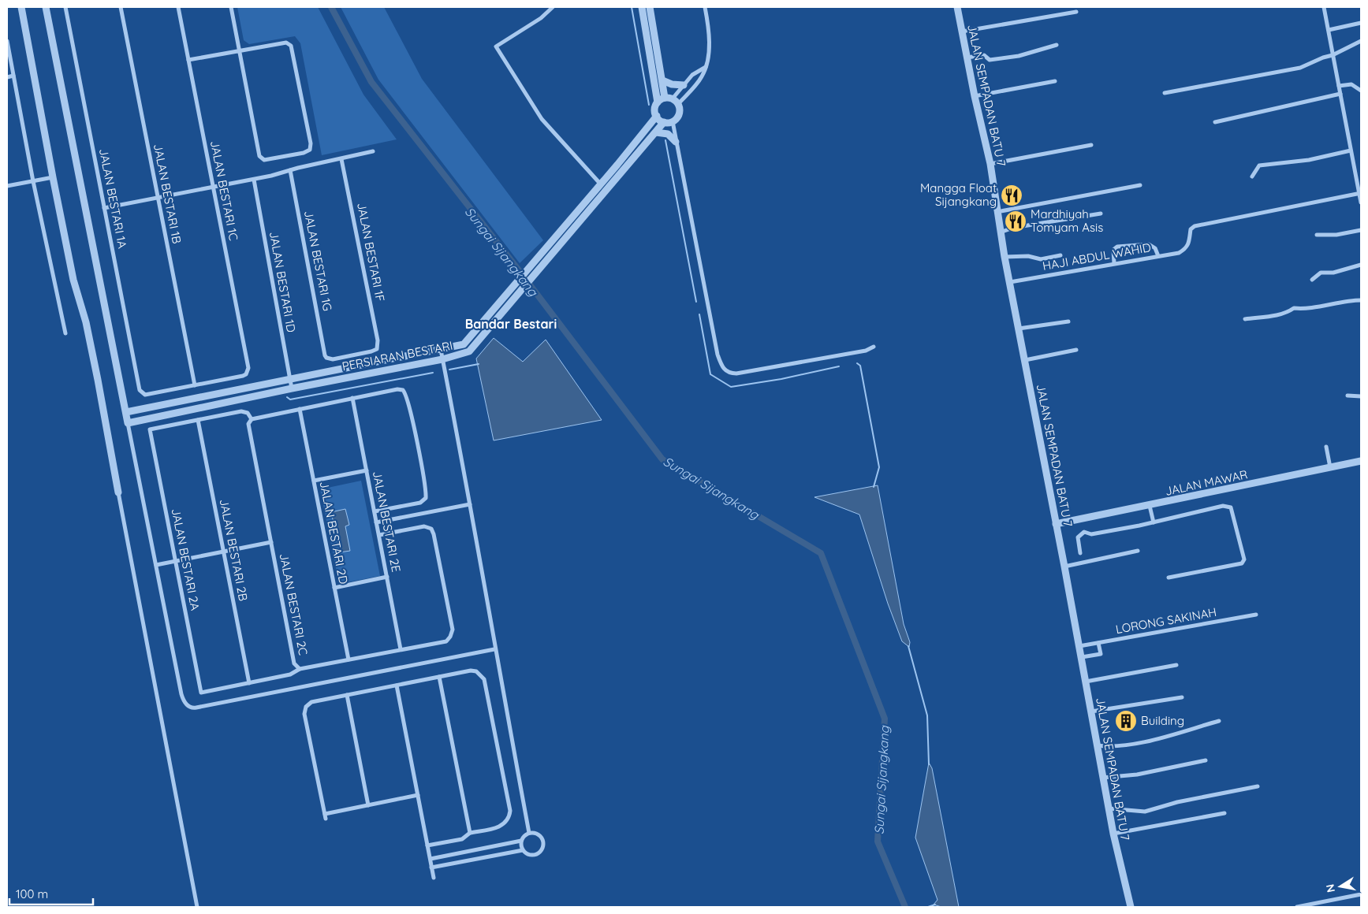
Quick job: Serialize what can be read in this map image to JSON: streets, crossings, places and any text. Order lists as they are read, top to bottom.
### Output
{
  "streets": {
    "street": [
      "JALAN SEMPADAN BATU 7",
      "JALAN BESTARI 1C",
      "JALAN BESTARI 1B",
      "JALAN BESTARI 1A",
      "JALAN BESTARI 1F",
      "HAJI ABDUL WAHID",
      "JALAN BESTARI 1G",
      "JALAN BESTARI 1D",
      "PERSIARAN BESTARI",
      "JALAN MAWAR",
      "JALAN BESTARI 2E",
      "JALAN BESTARI 2D",
      "JALAN BESTARI 2B",
      "JALAN BESTARI 2A",
      "JALAN BESTARI 2C",
      "LORONG SAKINAH"
    ]
  },
  "crossings": [
    ["JALAN SEMPADAN BATU 7", "HAJI ABDUL WAHID"],
    ["JALAN SEMPADAN BATU 7", "JALAN MAWAR"],
    ["JALAN SEMPADAN BATU 7", "LORONG SAKINAH"],
    ["JALAN BESTARI 1C", "JALAN BESTARI 1B"],
    ["JALAN BESTARI 1C", "JALAN BESTARI 1A"],
    ["JALAN BESTARI 1B", "JALAN BESTARI 1A"],
    ["JALAN BESTARI 1F", "JALAN BESTARI 1G"],
    ["JALAN BESTARI 1D", "PERSIARAN BESTARI"],
    ["JALAN BESTARI 2E", "JALAN BESTARI 2C"],
    ["JALAN BESTARI 2D", "JALAN BESTARI 2C"],
    ["JALAN BESTARI 2B", "JALAN BESTARI 2A"]
  ],
  "districts": ["Bandar Bestari"],
  "water": ["Sungai Sijangkang"],
  "places": {
    "restaurant": ["Mangga Float Sijangkang", "Mardhiyah Tomyam Asis"],
    "building": ["Building"]
  },
  "scale_bar": "100 m",
  "north": "left"
}
